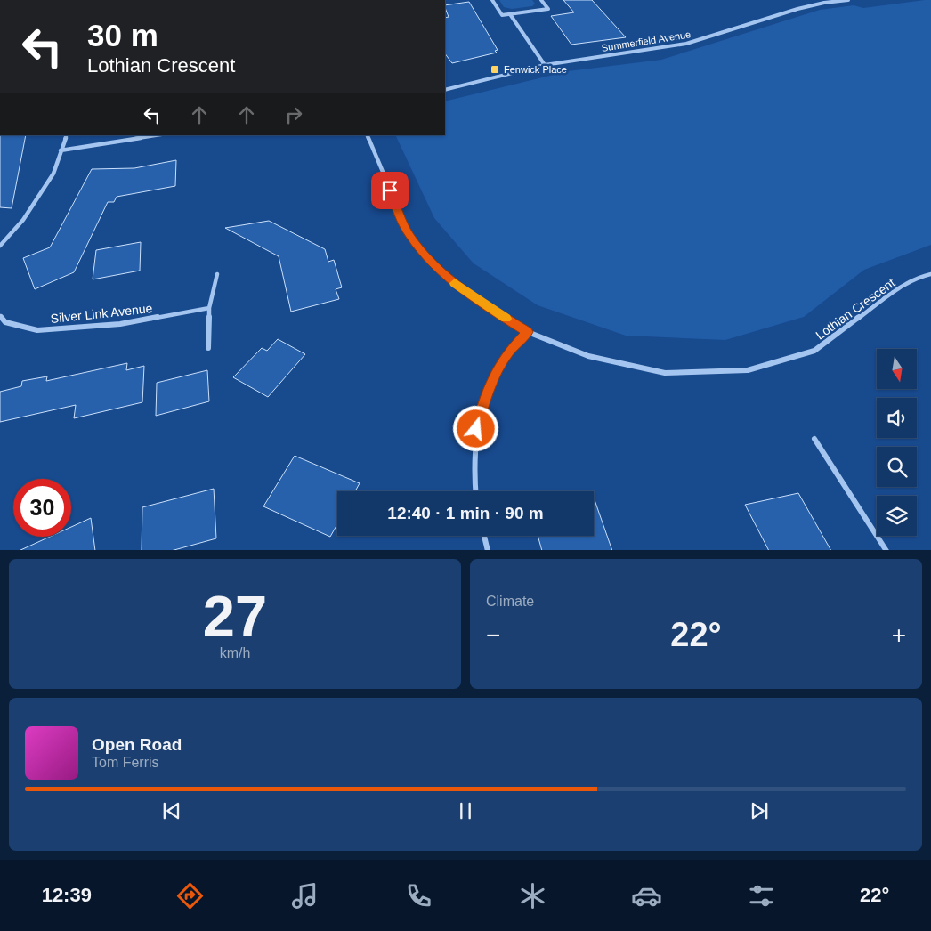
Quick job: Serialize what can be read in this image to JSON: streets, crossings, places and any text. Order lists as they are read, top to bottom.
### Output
{
  "streets": {
    "street": ["Summerfield Avenue", "Lothian Crescent", "Silver Link Avenue"]
  },
  "places": {
    "transit": ["Fenwick Place"]
  },
  "north": "bottom",
  "page": {
    "turn": ["30 m", "Lothian Crescent"],
    "limit": "30",
    "trip": "12:40 · 1 min · 90 m",
    "tile": [
      ["27", "km/h"],
      "Climate"
    ],
    "heat": ["−", "22°", "+"],
    "song": ["Open Road", "Tom Ferris"],
    "tabs": ["12:39", "22°"]
  }
}
